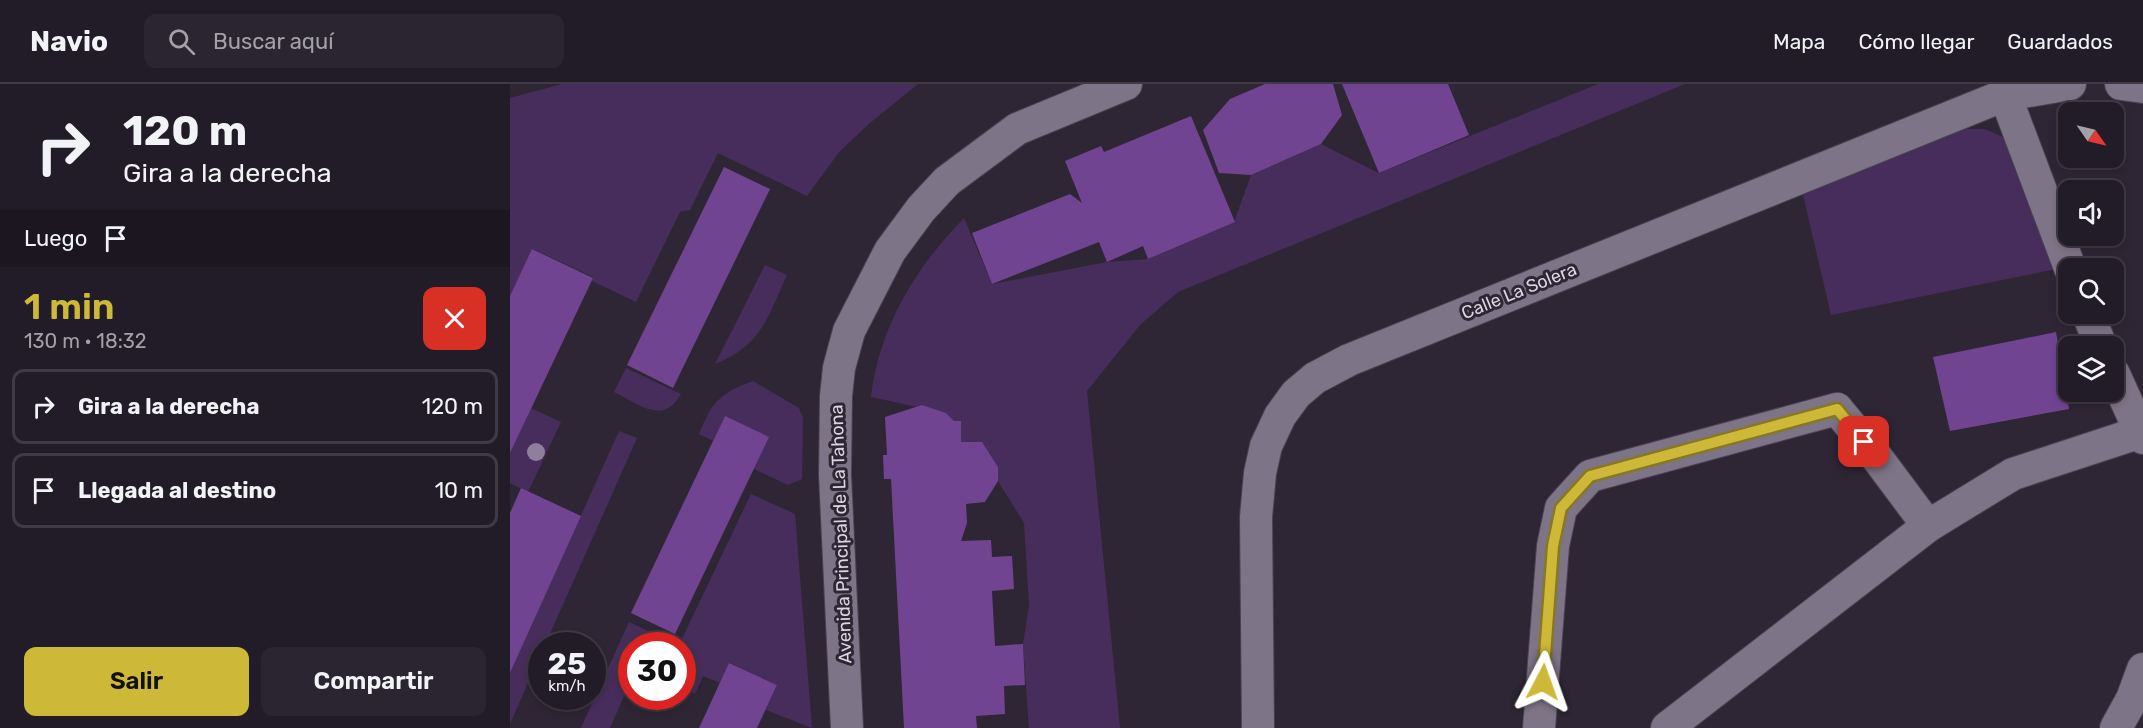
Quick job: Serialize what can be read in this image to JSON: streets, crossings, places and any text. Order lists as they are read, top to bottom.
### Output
{
  "streets": {
    "street": ["Calle La Solera", "Avenida Principal de La Tahona"]
  },
  "north": "bottom right",
  "page": {
    "header": "Navio",
    "search": "Buscar aquí",
    "nav": ["Mapa", "Cómo llegar", "Guardados"],
    "turn": ["120 m", "Gira a la derecha"],
    "then": "Luego",
    "heading": ["1 min", "130 m · 18:32"],
    "list": [
      {
        "name": "Gira a la derecha",
        "value": "120 m"
      },
      {
        "name": "Llegada al destino",
        "value": "10 m"
      }
    ],
    "speed": "25 km/h",
    "limit": "30",
    "buttons": ["Salir", "Compartir"]
  }
}
